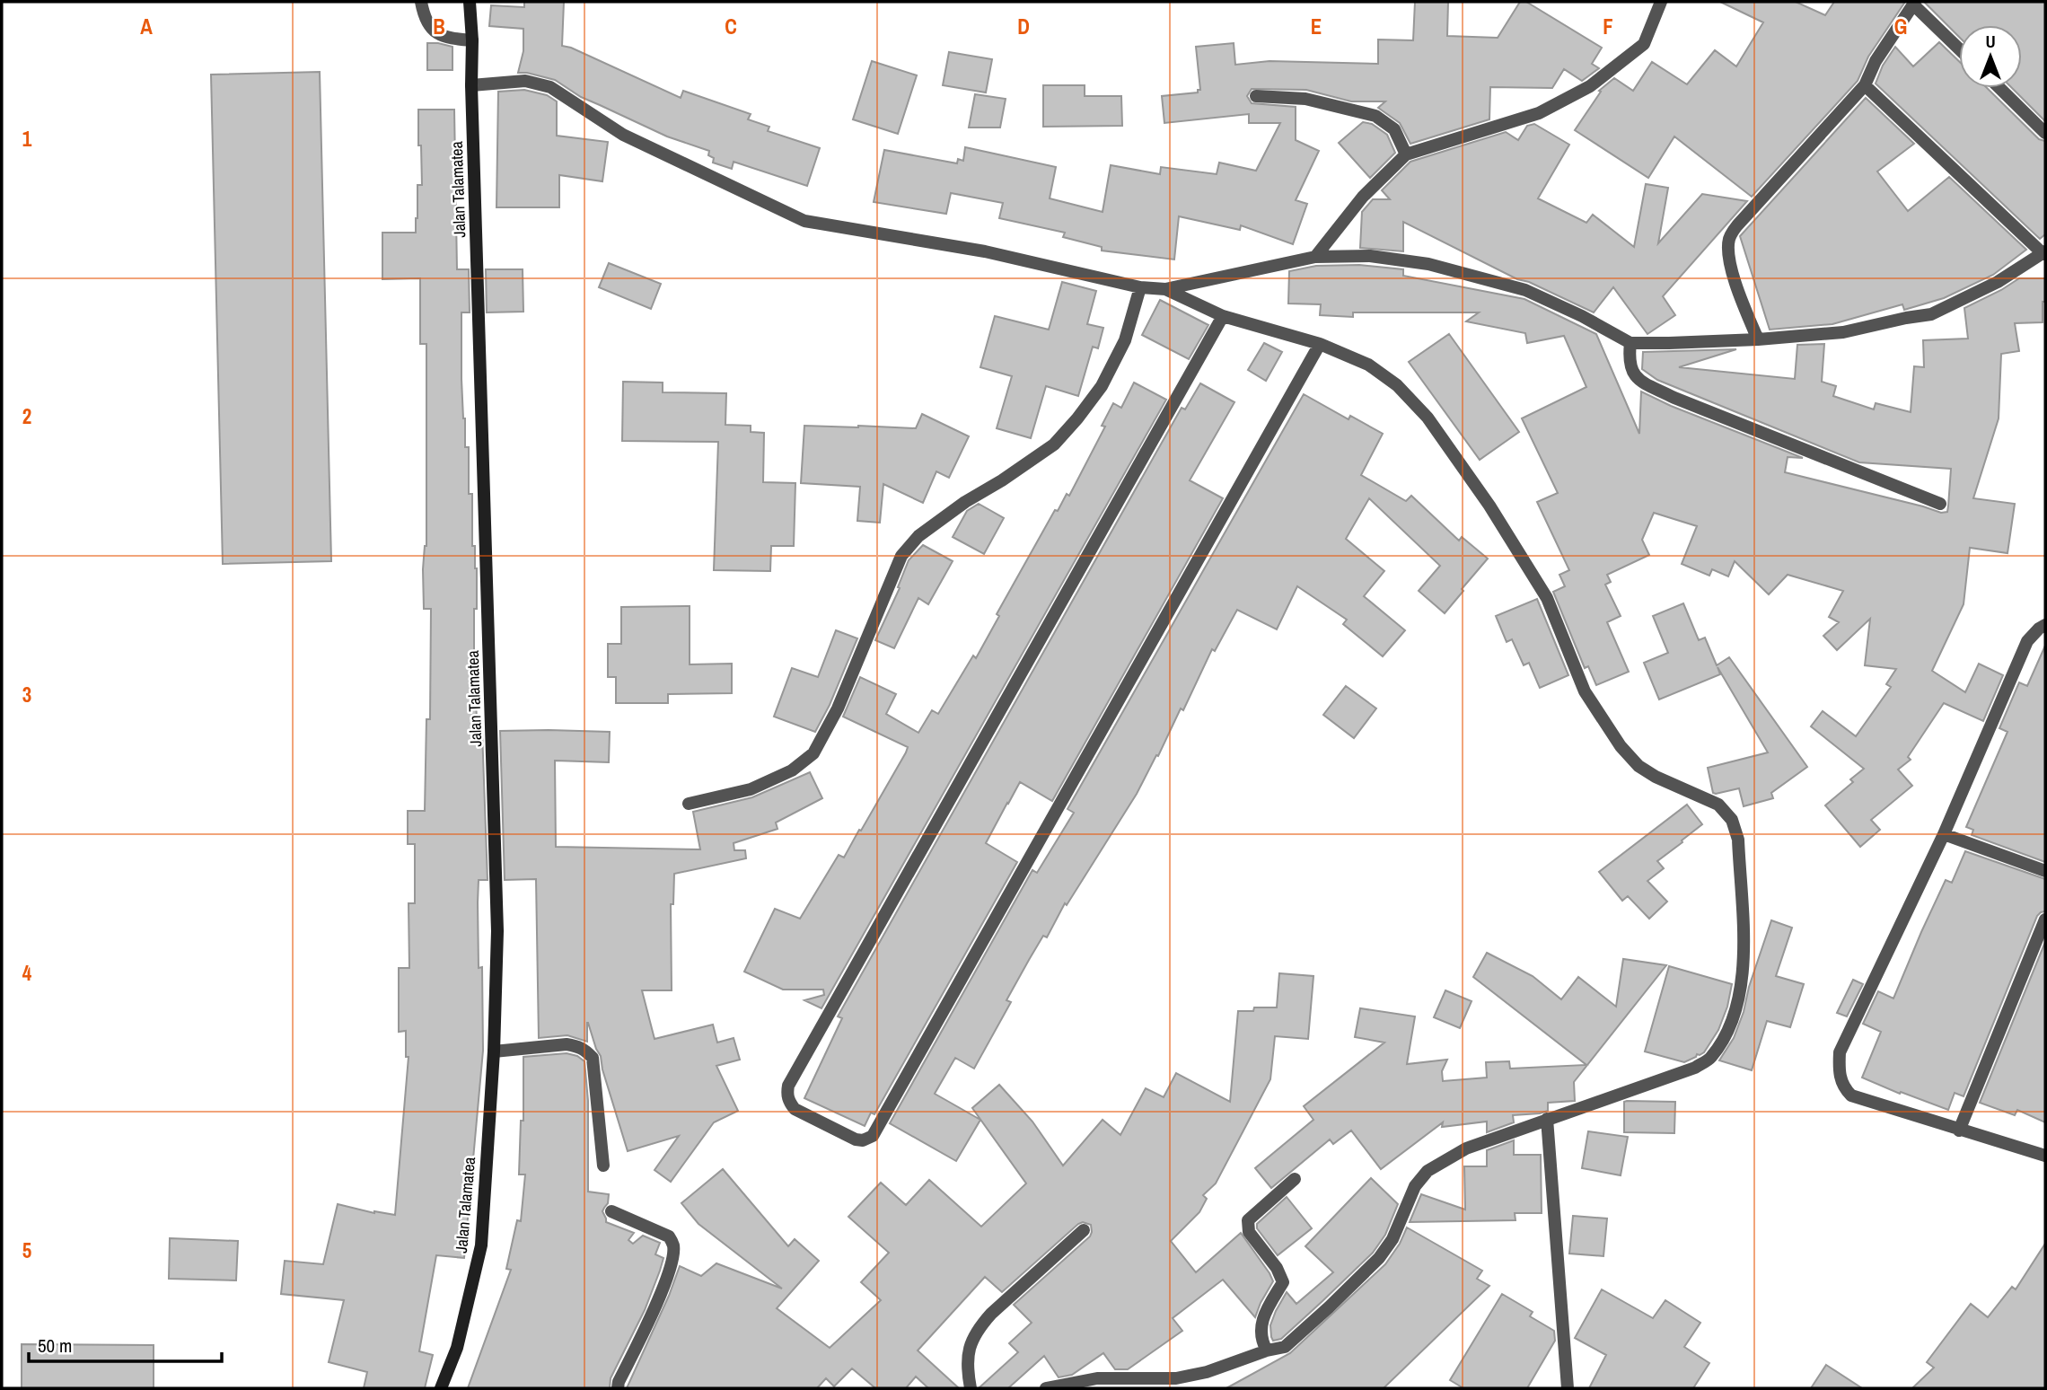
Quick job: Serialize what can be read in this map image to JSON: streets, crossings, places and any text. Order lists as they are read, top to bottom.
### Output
{
  "streets": {
    "street": ["Jalan Talamatea"]
  },
  "scale_bar": "50 m",
  "north": "top",
  "grid": {
    "columns": [
      "A",
      "B",
      "C",
      "D",
      "E",
      "F",
      "G"
    ],
    "rows": [
      "1",
      "2",
      "3",
      "4",
      "5"
    ]
  }
}
